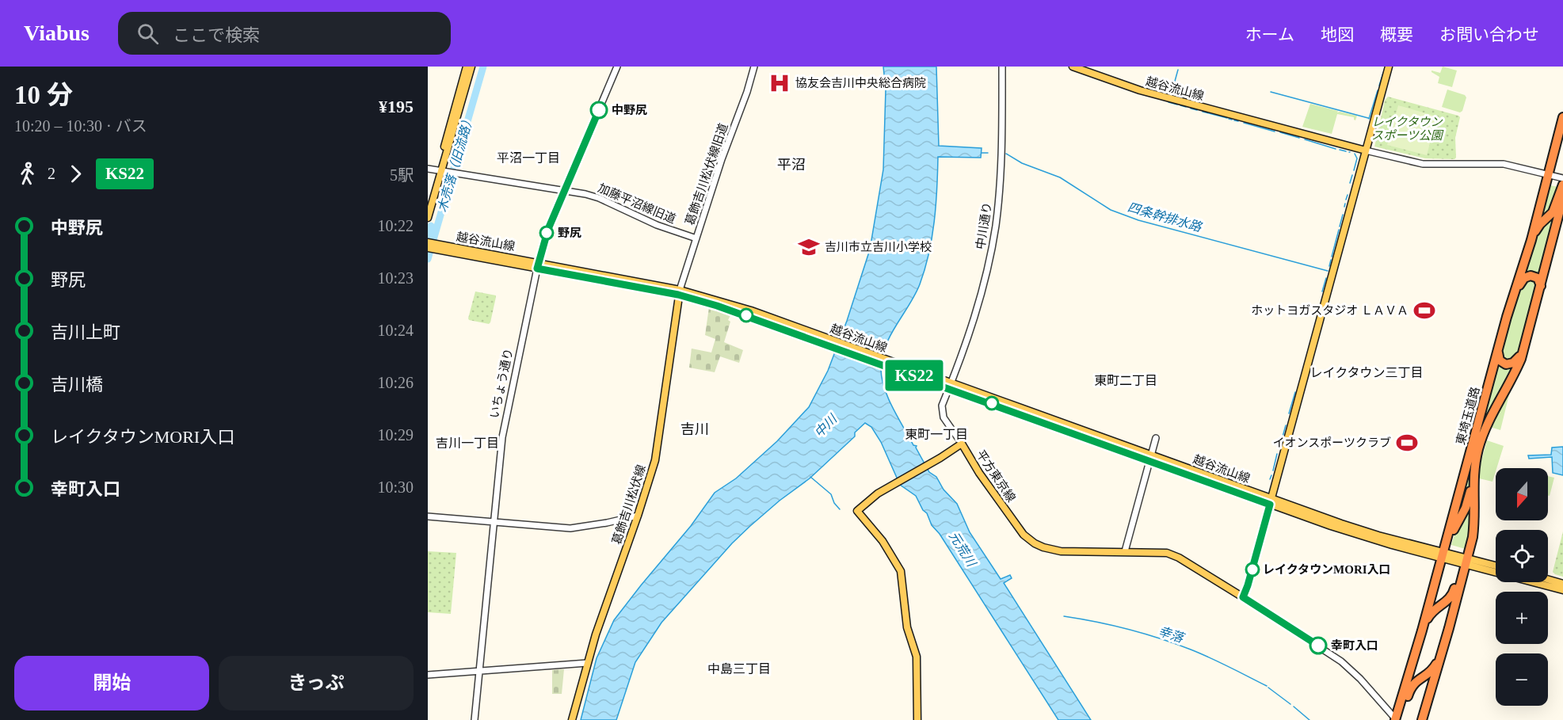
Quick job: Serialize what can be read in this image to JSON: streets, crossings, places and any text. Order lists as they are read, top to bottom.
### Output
{
  "streets": {
    "highway": ["東埼玉道路"],
    "main road": ["越谷流山線", "平方東京線", "葛飾吉川松伏線"],
    "street": [
      "葛飾吉川松伏線旧道",
      "加藤平沼線旧道",
      "中川通り",
      "いちょう通り"
    ]
  },
  "crossings": [
    ["越谷流山線", "葛飾吉川松伏線旧道"],
    ["越谷流山線", "中川通り"],
    ["越谷流山線", "いちょう通り"],
    ["越谷流山線", "東埼玉道路"],
    ["越谷流山線", "葛飾吉川松伏線"],
    ["葛飾吉川松伏線旧道", "加藤平沼線旧道"],
    ["葛飾吉川松伏線旧道", "葛飾吉川松伏線"],
    ["加藤平沼線旧道", "いちょう通り"],
    ["中川通り", "平方東京線"]
  ],
  "districts": [
    "平沼一丁目",
    "平沼",
    "レイクタウン三丁目",
    "東町二丁目",
    "吉川",
    "東町一丁目",
    "吉川一丁目",
    "中島三丁目"
  ],
  "water": [
    "木売落（旧流路）",
    "四条幹排水路",
    "中川",
    "元荒川",
    "幸落"
  ],
  "parks": ["レイクタウン スポーツ公園"],
  "places": {
    "hospital": ["協友会吉川中央総合病院"],
    "other": [
      "中野尻",
      "野尻",
      "レイクタウンMORI入口",
      "幸町入口"
    ],
    "school or university": ["吉川市立吉川小学校"],
    "sports": ["ホットヨガスタジオ ＬＡＶＡ", "イオンスポーツクラブ"]
  },
  "lines": ["bus line KS22"],
  "north": "bottom",
  "page": {
    "header": "Viabus",
    "search": "ここで検索",
    "nav": [
      "ホーム",
      "地図",
      "概要",
      "お問い合わせ"
    ],
    "heading": ["10 分", "10:20 – 10:30 · バス", "¥195"],
    "on_map": "KS22",
    "legs": ["2", "KS22", "5駅"],
    "list": [
      {
        "name": "中野尻",
        "value": "10:22"
      },
      {
        "name": "野尻",
        "value": "10:23"
      },
      {
        "name": "吉川上町",
        "value": "10:24"
      },
      {
        "name": "吉川橋",
        "value": "10:26"
      },
      {
        "name": "レイクタウンMORI入口",
        "value": "10:29"
      },
      {
        "name": "幸町入口",
        "value": "10:30"
      }
    ],
    "map_buttons": ["+", "−"],
    "buttons": ["開始", "きっぷ"]
  }
}
